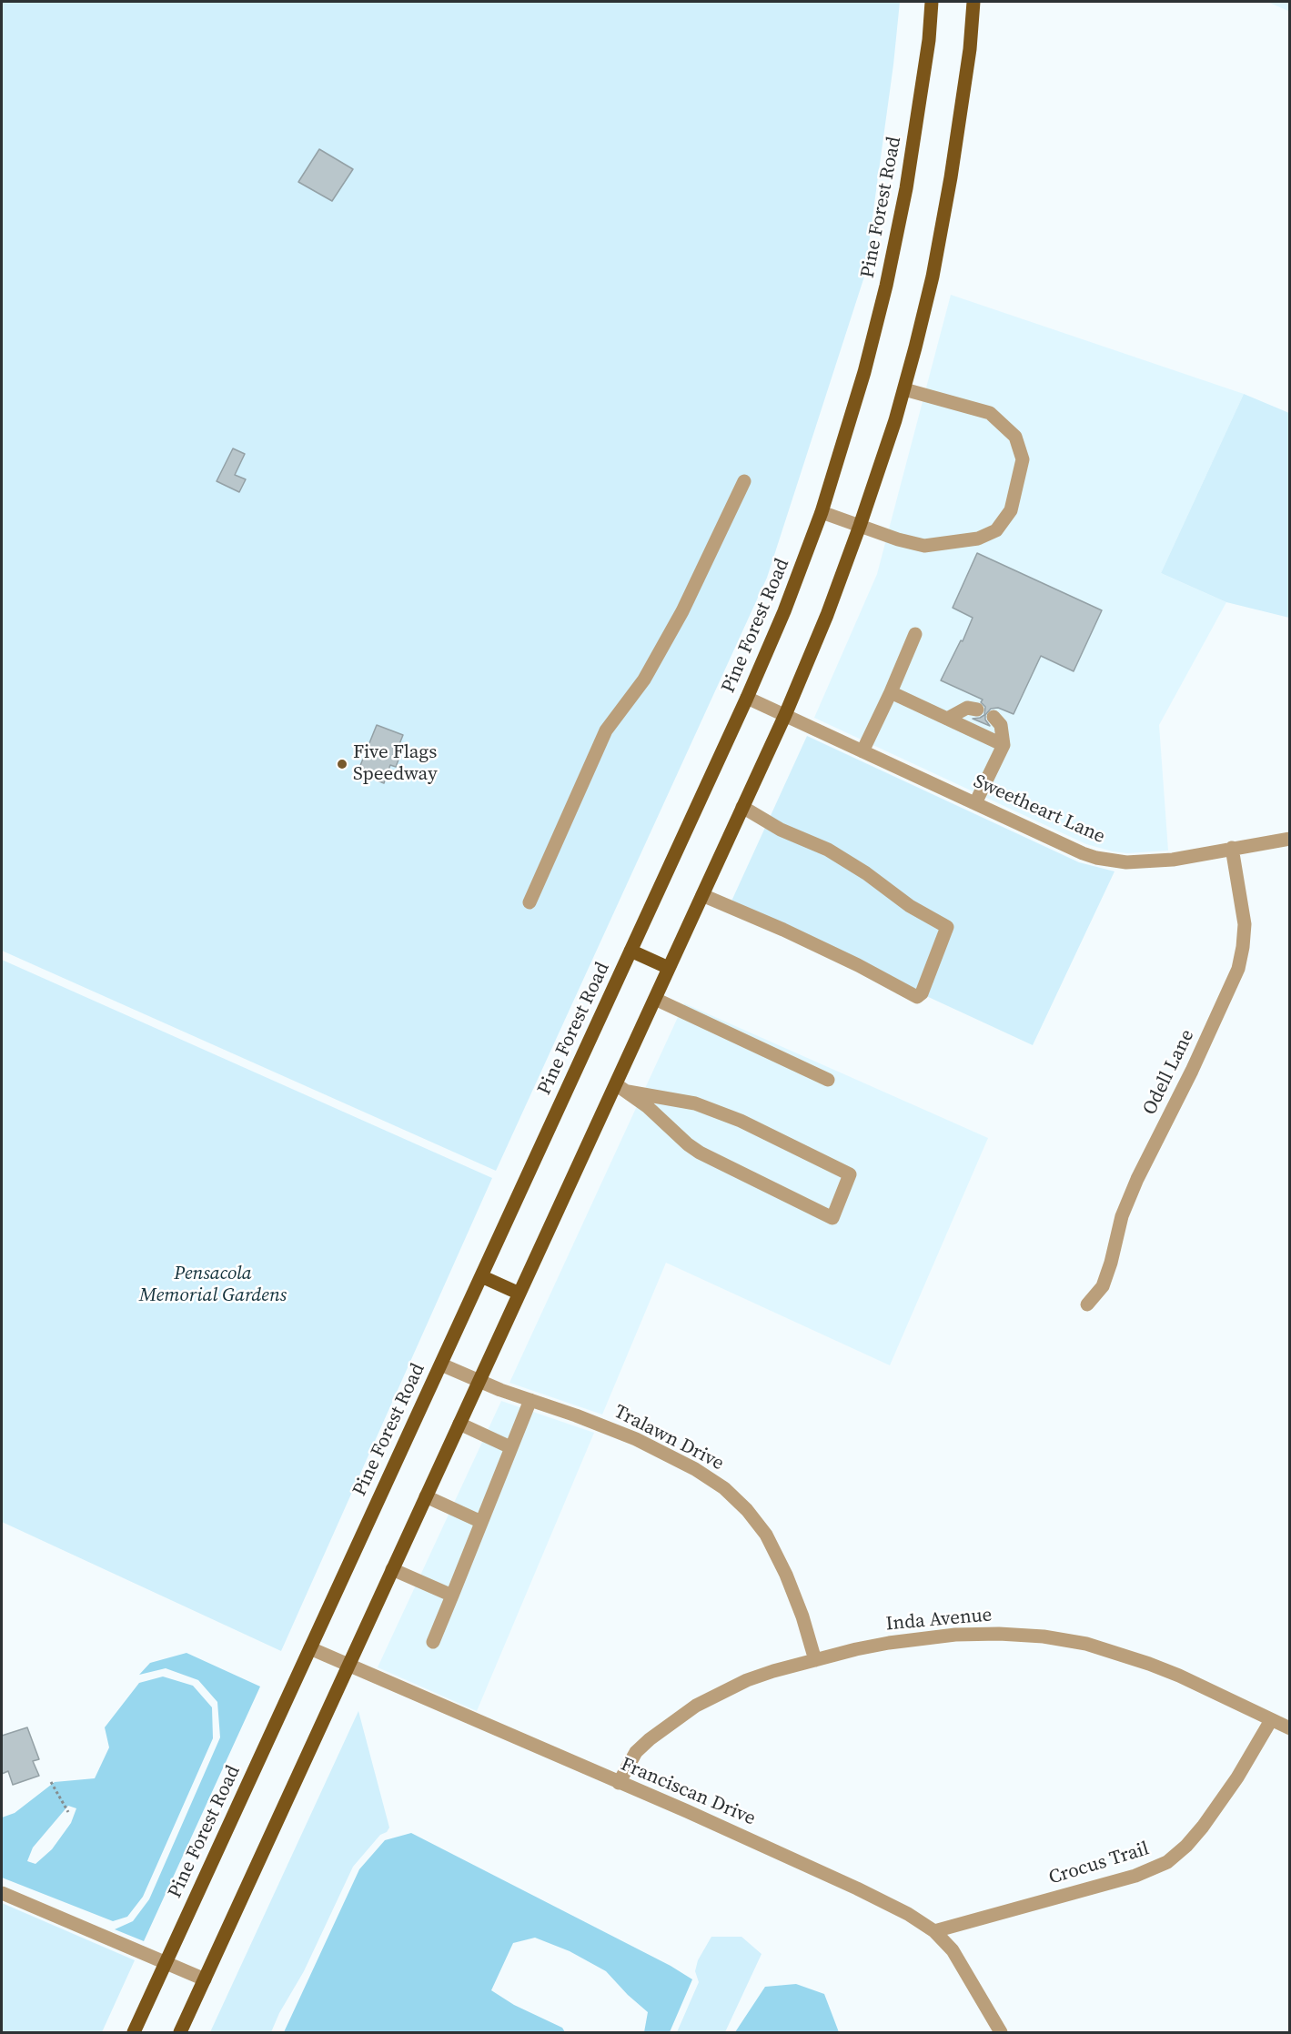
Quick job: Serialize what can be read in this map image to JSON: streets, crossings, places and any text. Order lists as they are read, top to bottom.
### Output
{
  "streets": {
    "main road": ["Pine Forest Road"],
    "street": [
      "Sweetheart Lane",
      "Odell Lane",
      "Tralawn Drive",
      "Inda Avenue",
      "Franciscan Drive",
      "Crocus Trail"
    ]
  },
  "crossings": [
    ["Pine Forest Road", "Sweetheart Lane"],
    ["Pine Forest Road", "Tralawn Drive"],
    ["Pine Forest Road", "Franciscan Drive"],
    ["Sweetheart Lane", "Odell Lane"],
    ["Tralawn Drive", "Inda Avenue"],
    ["Inda Avenue", "Franciscan Drive"],
    ["Inda Avenue", "Crocus Trail"],
    ["Franciscan Drive", "Crocus Trail"]
  ],
  "parks": ["Pensacola Memorial Gardens"],
  "places": ["Five Flags Speedway"]
}
